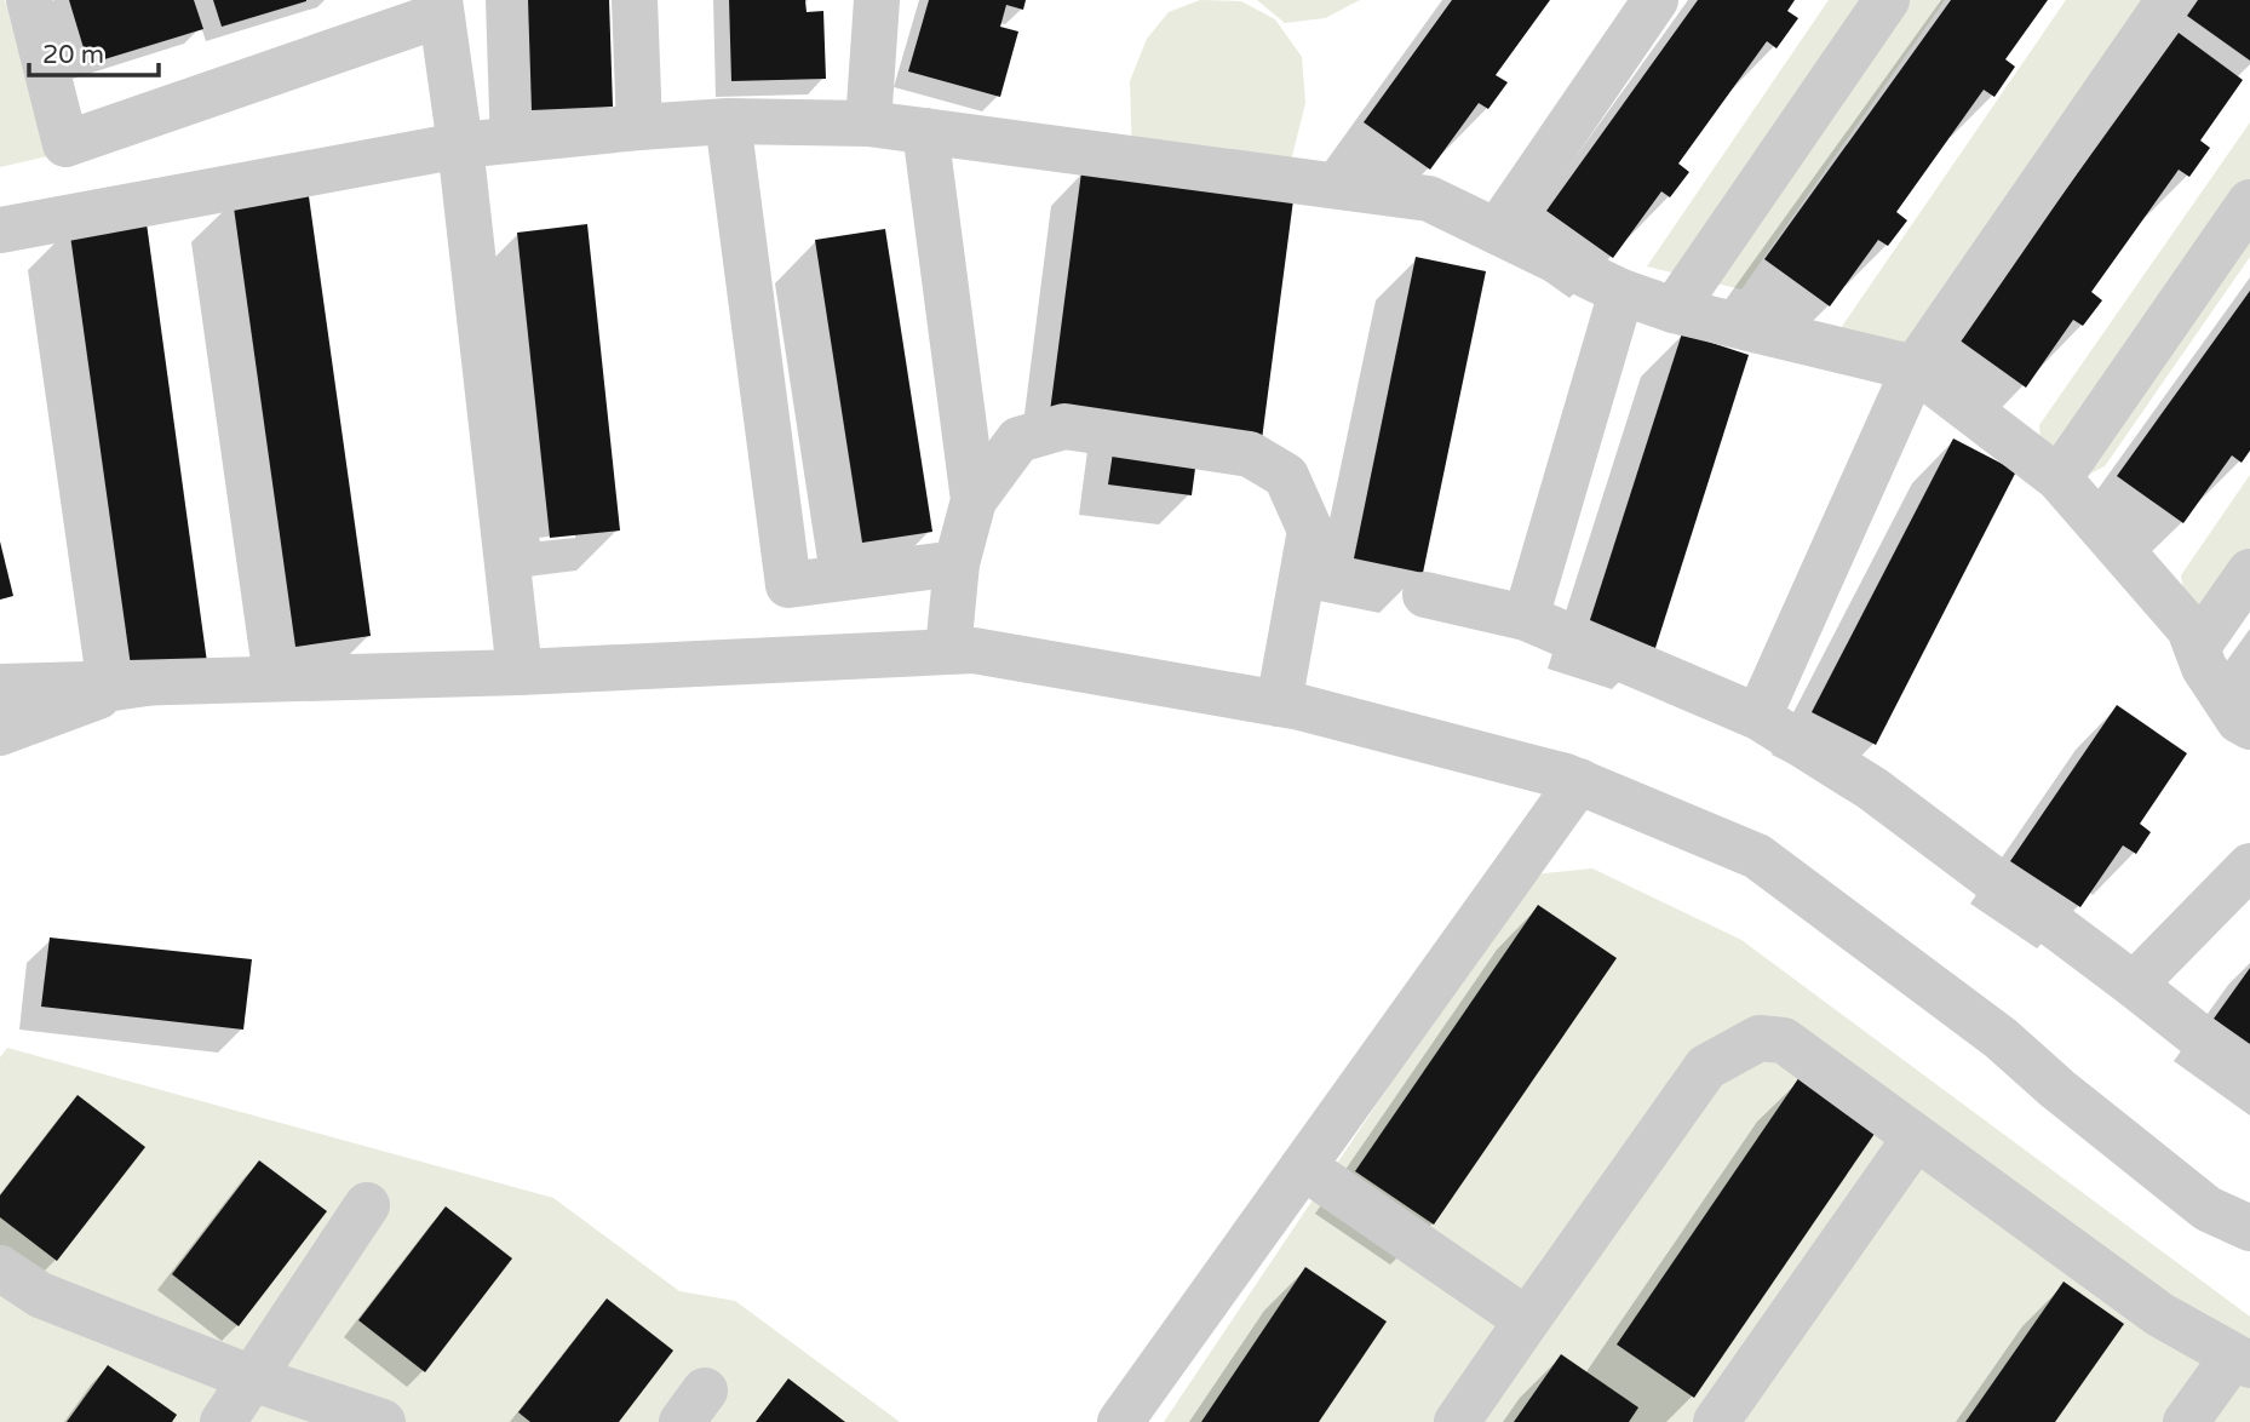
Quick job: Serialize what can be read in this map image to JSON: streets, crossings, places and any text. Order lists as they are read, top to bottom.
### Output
{
  "scale_bar": "20 m"
}
